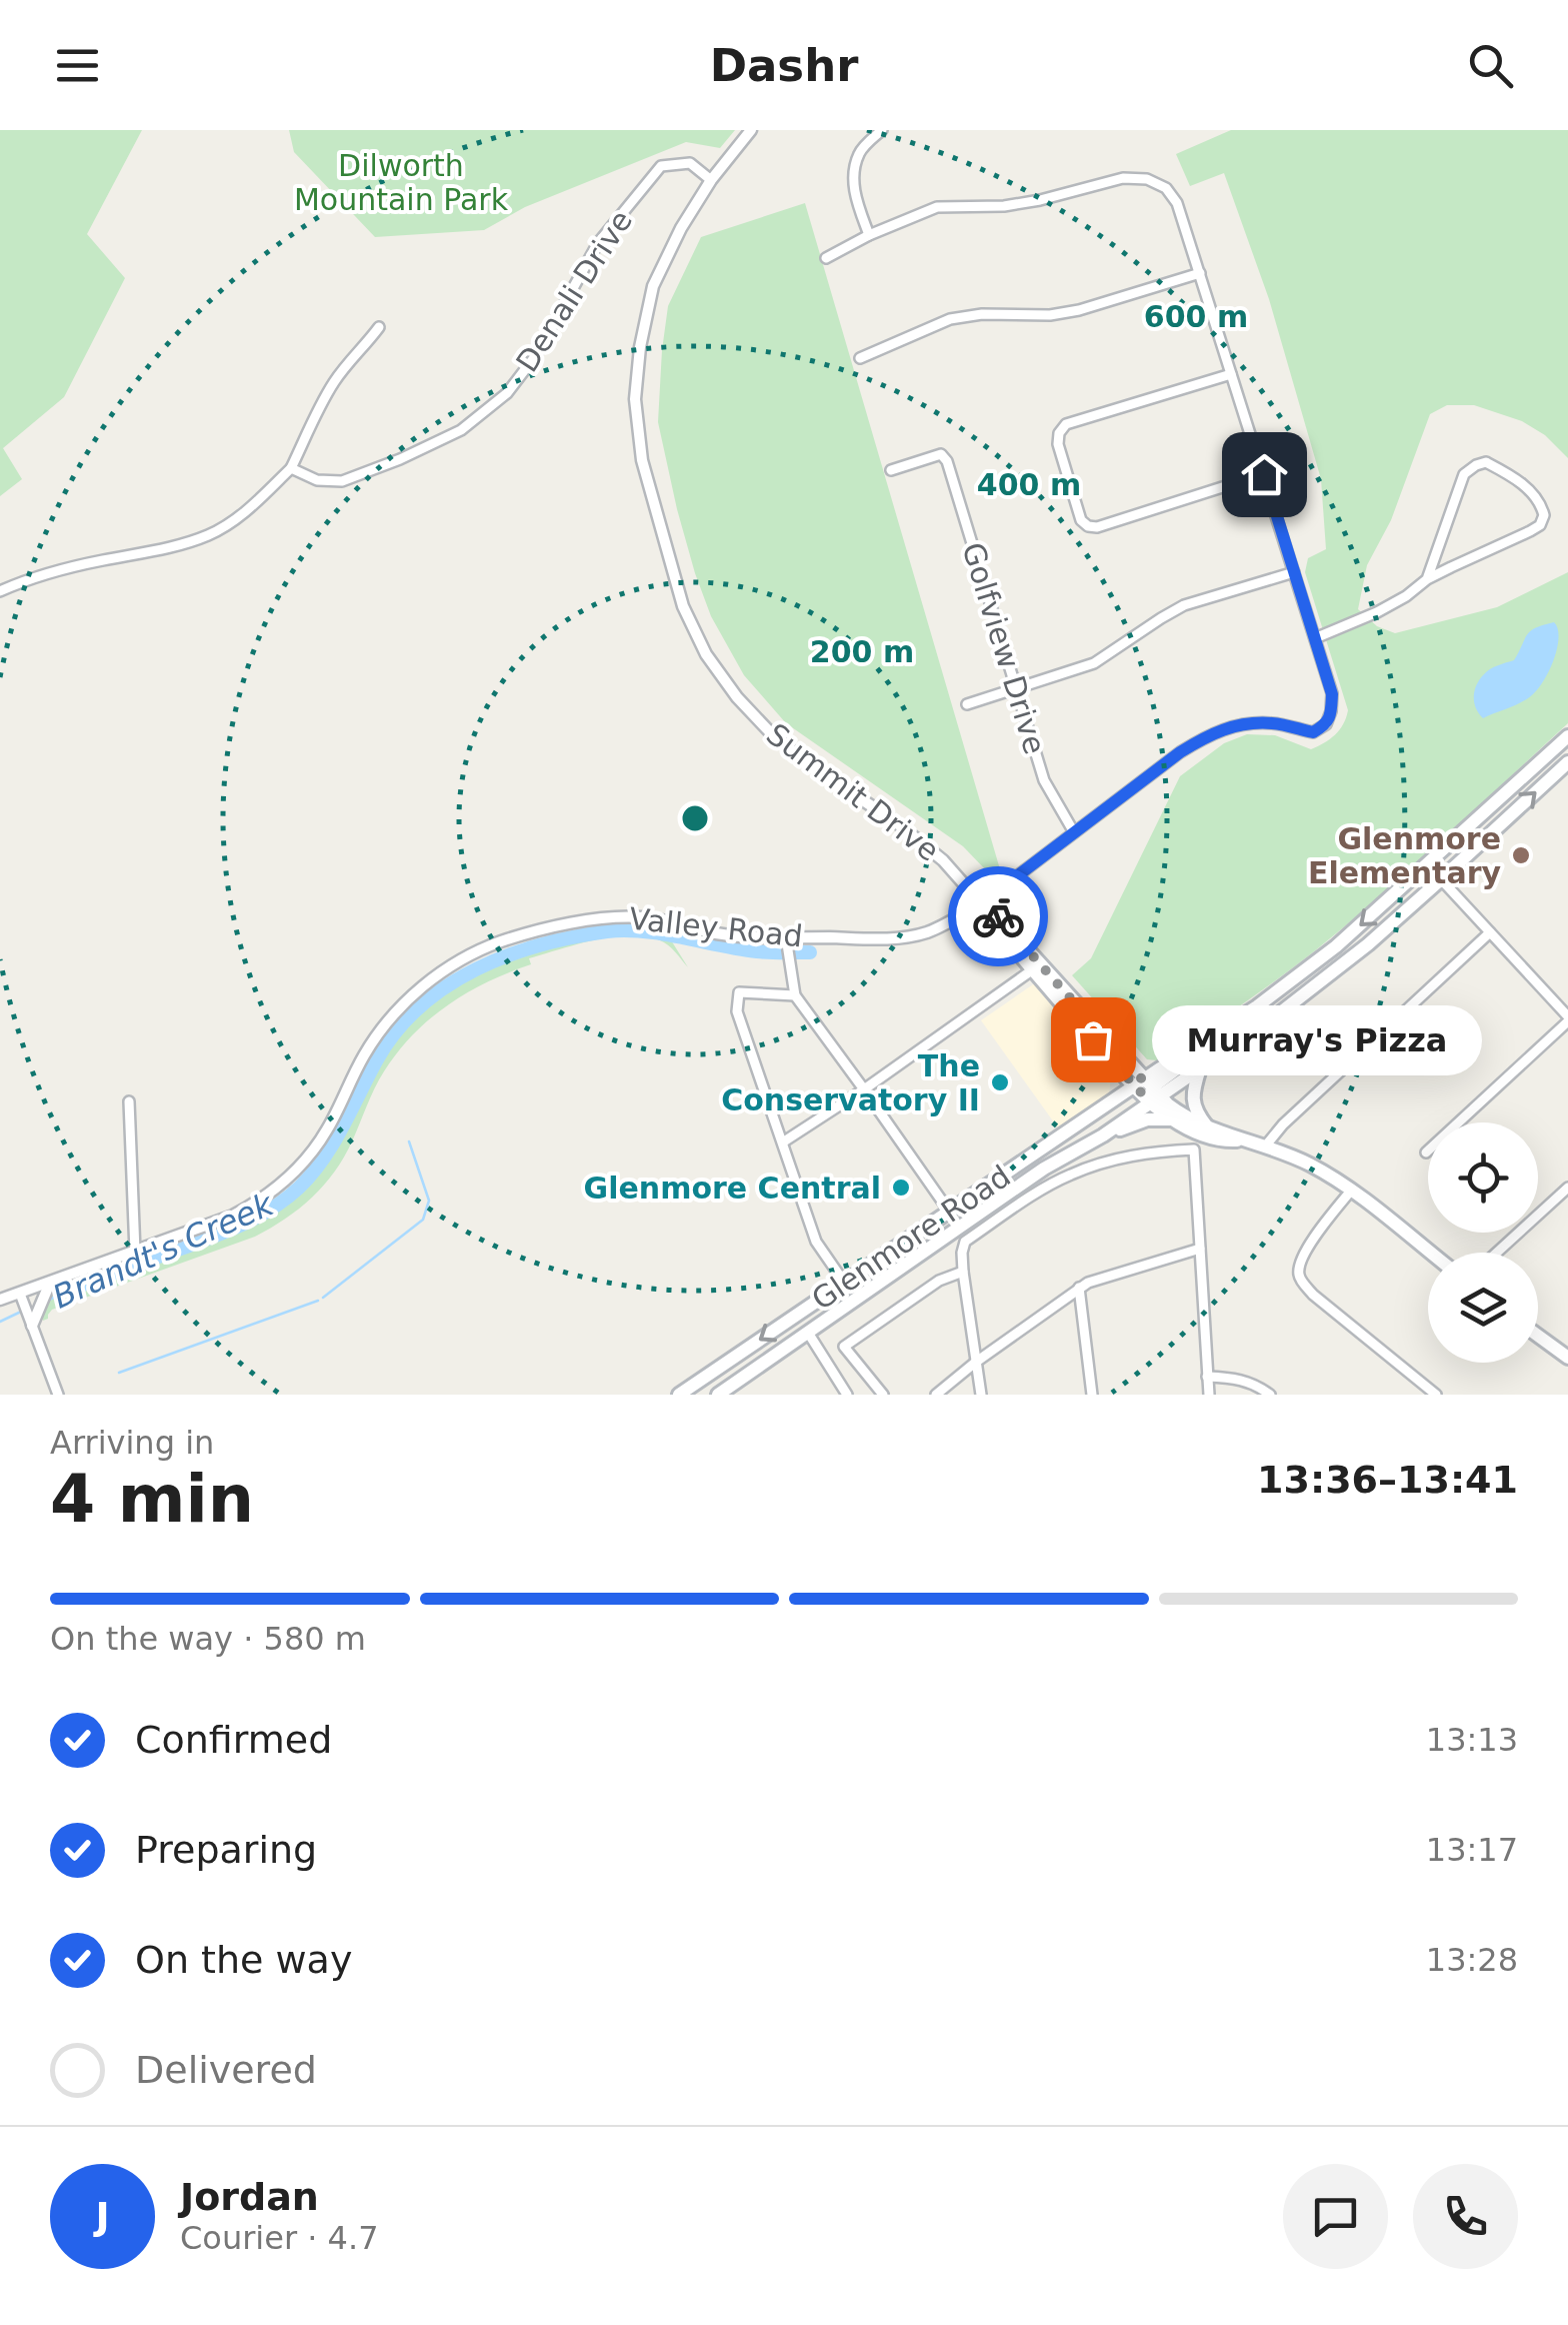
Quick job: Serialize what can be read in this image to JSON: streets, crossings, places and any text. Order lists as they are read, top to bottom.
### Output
{
  "streets": {
    "main road": ["Summit Drive", "Glenmore Road"],
    "street": ["Denali Drive", "Golfview Drive", "Valley Road"]
  },
  "crossings": [
    ["Denali Drive", "Summit Drive"],
    ["Golfview Drive", "Valley Road"],
    ["Summit Drive", "Valley Road"],
    ["Summit Drive", "Glenmore Road"]
  ],
  "water": ["Brandt's Creek"],
  "parks": ["Dilworth Mountain Park"],
  "places": [
    "Glenmore Elementary",
    "Murray's Pizza",
    "The Conservatory II",
    "Glenmore Central"
  ],
  "page": {
    "header": "Dashr",
    "bubble": "Murray's Pizza",
    "heading": ["4 min", "Arriving in", "13:36–13:41"],
    "panel": ["Jordan", "Courier · 4.7"],
    "bar": "On the way · 580 m",
    "list": [
      ["Confirmed", "13:13"],
      ["Preparing", "13:17"],
      ["On the way", "13:28"],
      "Delivered"
    ],
    "round": "J"
  },
  "rings": ["600 m", "400 m", "200 m"]
}
